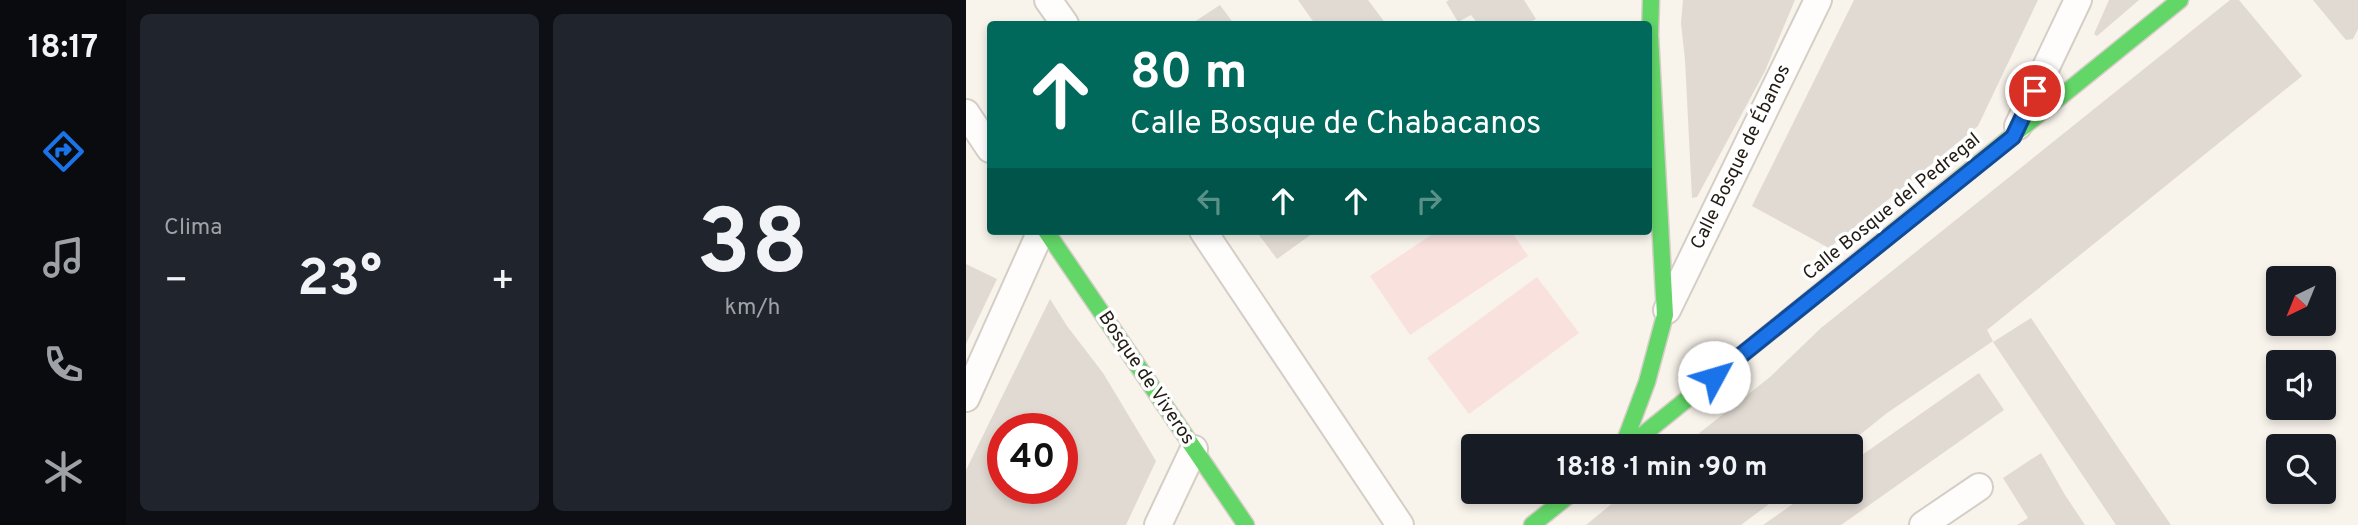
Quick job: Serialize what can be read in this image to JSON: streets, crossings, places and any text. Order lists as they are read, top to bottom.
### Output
{
  "streets": {
    "street": ["Calle Bosque de Ébanos", "Calle Bosque del Pedregal", "Bosque de Viveros"]
  },
  "north": "bottom left",
  "page": {
    "tabs": "18:17",
    "tile": [
      "Clima",
      ["38", "km/h"]
    ],
    "turn": ["80 m", "Calle Bosque de Chabacanos"],
    "heat": ["−", "23°", "+"],
    "limit": "40",
    "trip": "18:18 · 1 min · 90 m"
  }
}
